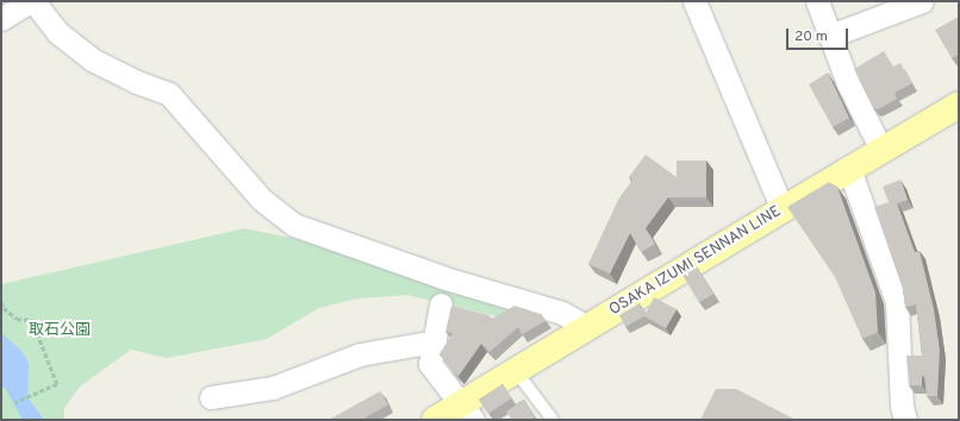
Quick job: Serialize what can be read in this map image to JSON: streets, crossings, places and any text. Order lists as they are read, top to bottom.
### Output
{
  "streets": {
    "main road": ["OSAKA IZUMI SENNAN LINE"]
  },
  "parks": ["取石公園"],
  "scale_bar": "20 m"
}
